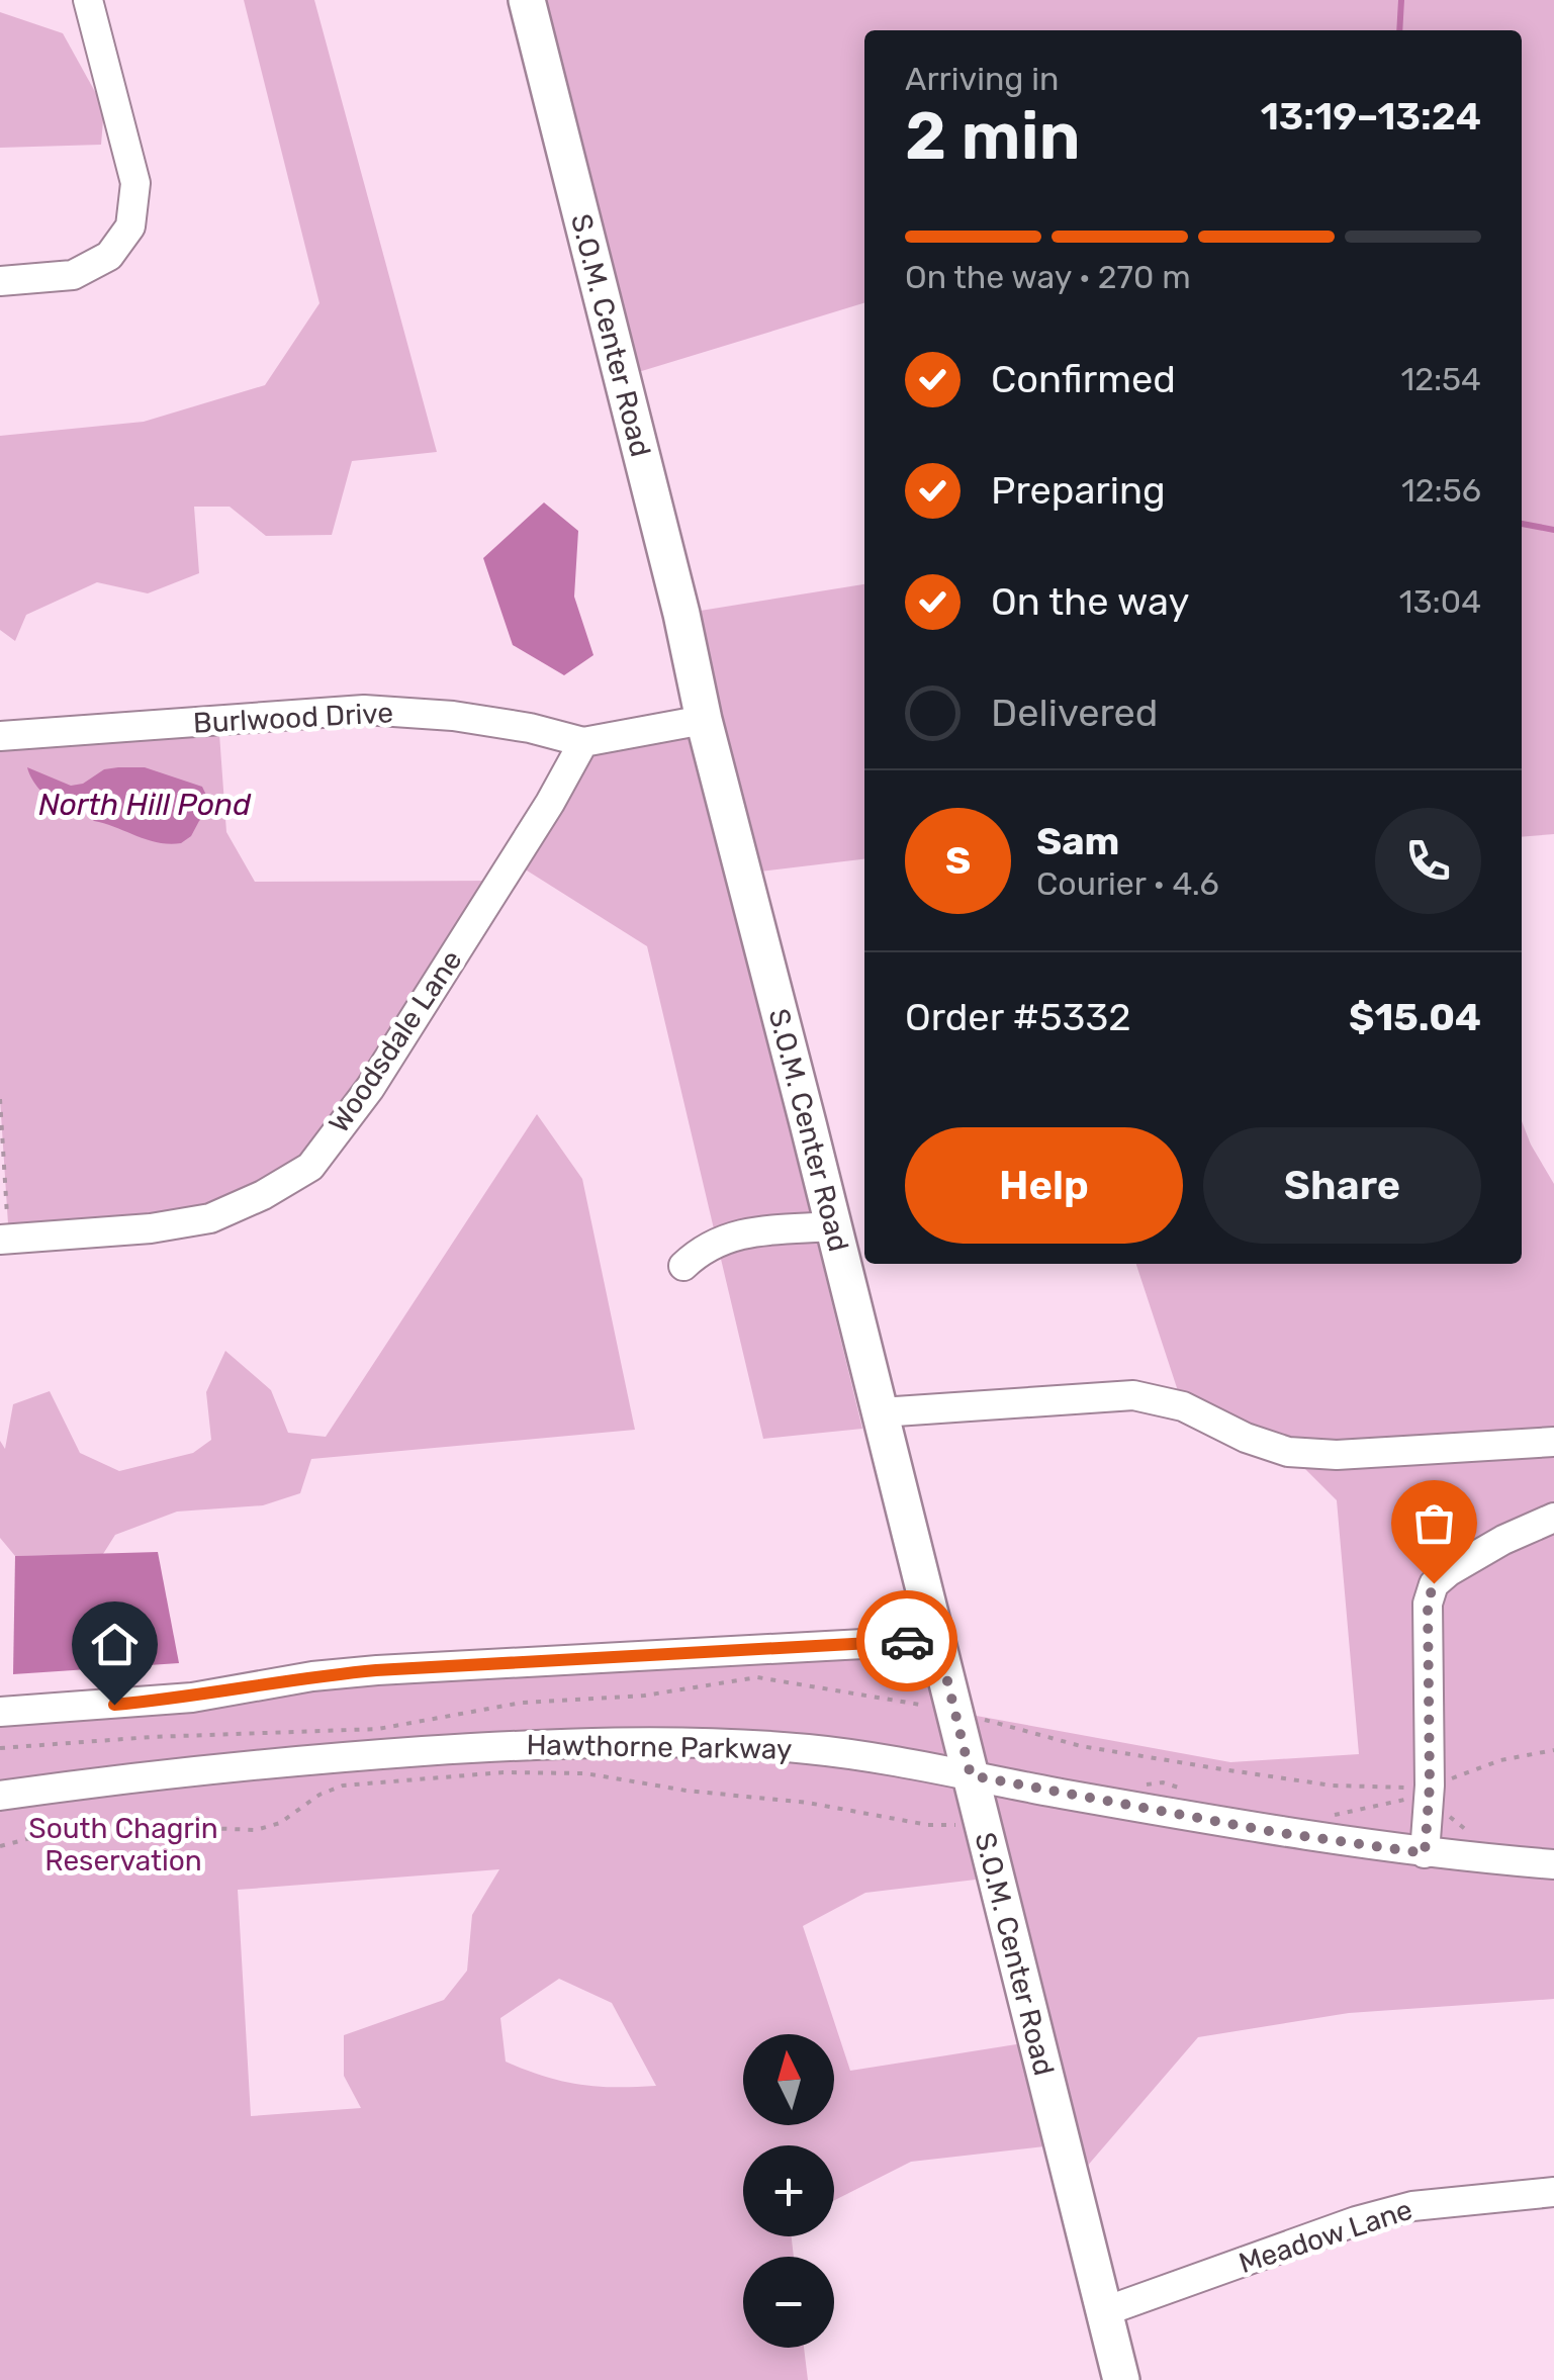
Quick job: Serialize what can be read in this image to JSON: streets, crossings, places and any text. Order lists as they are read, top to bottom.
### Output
{
  "streets": {
    "main road": ["S.O.M. Center Road"],
    "street": [
      "Burlwood Drive",
      "Woodsdale Lane",
      "Hawthorne Parkway",
      "Meadow Lane"
    ]
  },
  "crossings": [
    ["S.O.M. Center Road", "Hawthorne Parkway"],
    ["S.O.M. Center Road", "Meadow Lane"],
    ["Burlwood Drive", "Woodsdale Lane"]
  ],
  "water": ["North Hill Pond"],
  "parks": ["South Chagrin Reservation"],
  "north": "top",
  "page": {
    "heading": ["2 min", "Arriving in", "13:19–13:24"],
    "panel": [
      "Sam",
      "Courier · 4.6",
      "Order #5332",
      "$15.04"
    ],
    "bar": "On the way · 270 m",
    "list": [
      ["Confirmed", "12:54"],
      ["Preparing", "12:56"],
      ["On the way", "13:04"],
      "Delivered"
    ],
    "round": "S",
    "buttons": ["Help", "Share"],
    "map_buttons": ["+", "−"]
  }
}
